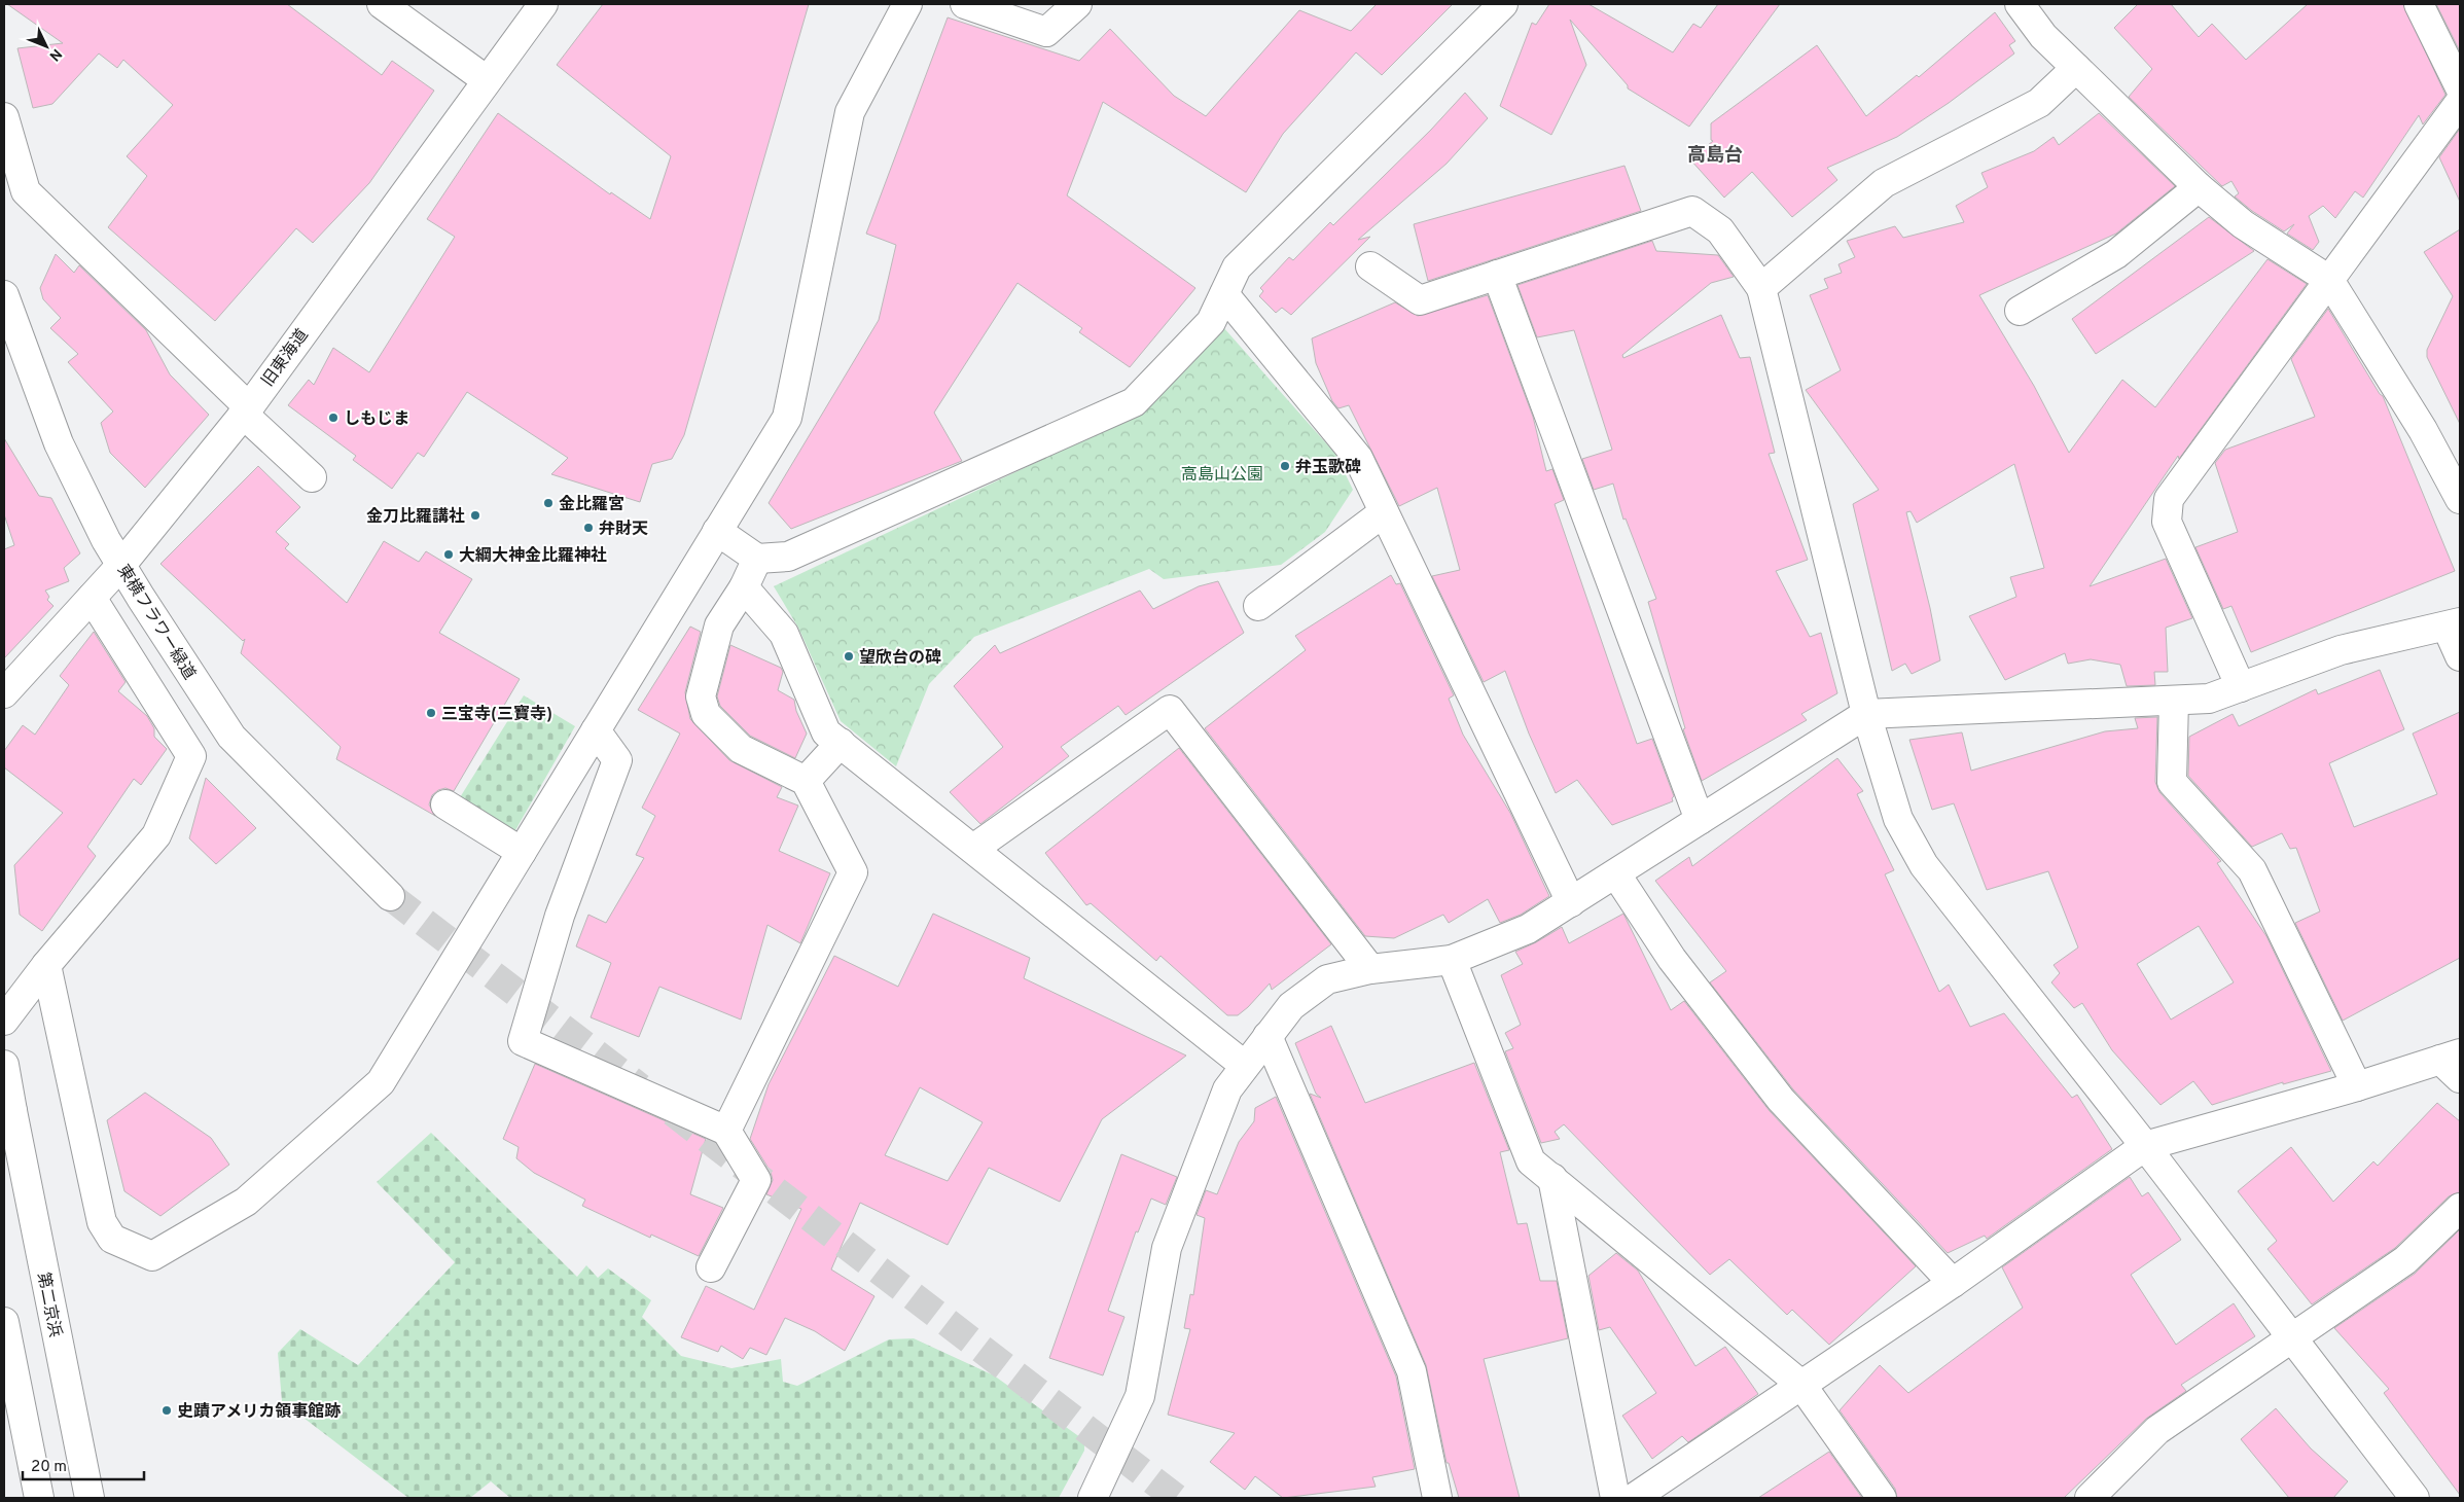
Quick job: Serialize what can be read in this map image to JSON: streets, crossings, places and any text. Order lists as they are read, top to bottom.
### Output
{
  "streets": {
    "main road": ["旧東海道", "東横フラワー緑道", "第二京浜"]
  },
  "crossings": [
    ["旧東海道", "東横フラワー緑道"]
  ],
  "districts": ["高島台"],
  "parks": ["高島山公園"],
  "places": [
    "しもじま",
    "弁玉歌碑",
    "金比羅宮",
    "金刀比羅講社",
    "弁財天",
    "大綱大神金比羅神社",
    "望欣台の碑",
    "三宝寺(三寶寺)",
    "史蹟アメリカ領事館跡"
  ],
  "scale_bar": "20 m",
  "north": "bottom right"
}
